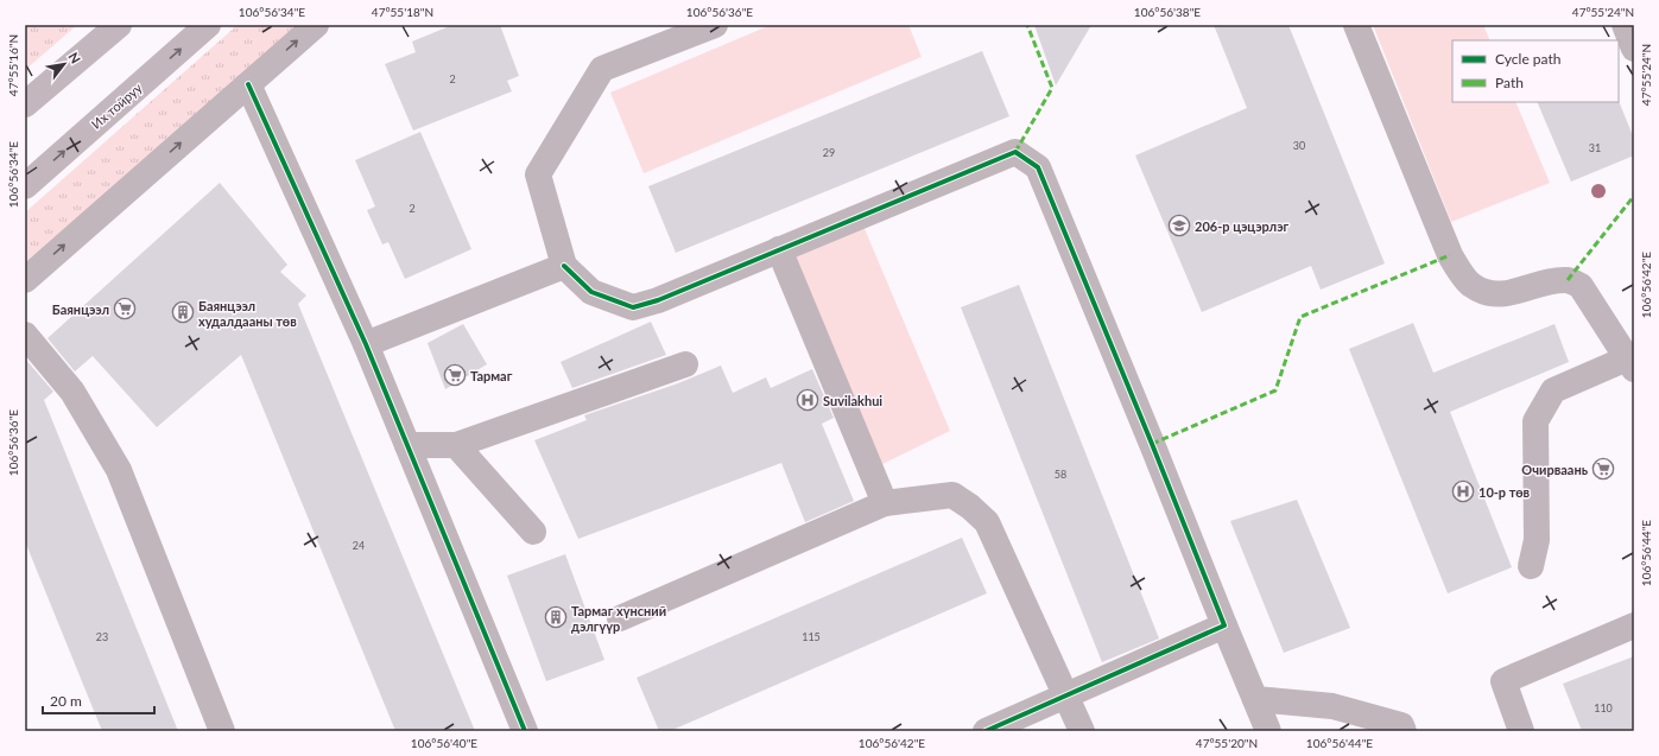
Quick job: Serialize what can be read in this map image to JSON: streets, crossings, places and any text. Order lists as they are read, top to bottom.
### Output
{
  "streets": {
    "main road": ["Их тойруу"]
  },
  "places": {
    "school or university": ["206-р цэцэрлэг"],
    "supermarket": ["Баянцээл", "Тармаг", "Очирваань"],
    "building": ["Баянцээл худалдааны төв", "Тармаг хүнсний дэлгүүр"],
    "hospital": ["Suvilakhui", "10-р төв"]
  },
  "house_numbers": [
    "2",
    "30",
    "31",
    "29",
    "2",
    "58",
    "24",
    "23",
    "115",
    "110"
  ],
  "legend": ["Cycle path", "Path"],
  "scale_bar": "20 m",
  "north": "top right",
  "coordinates": [
    "106°56'34\"E",
    "47°55'18\"N",
    "106°56'36\"E",
    "106°56'38\"E",
    "47°55'24\"N",
    "47°55'16\"N",
    "106°56'42\"E",
    "106°56'44\"E",
    "106°56'40\"E",
    "47°55'20\"N"
  ]
}
